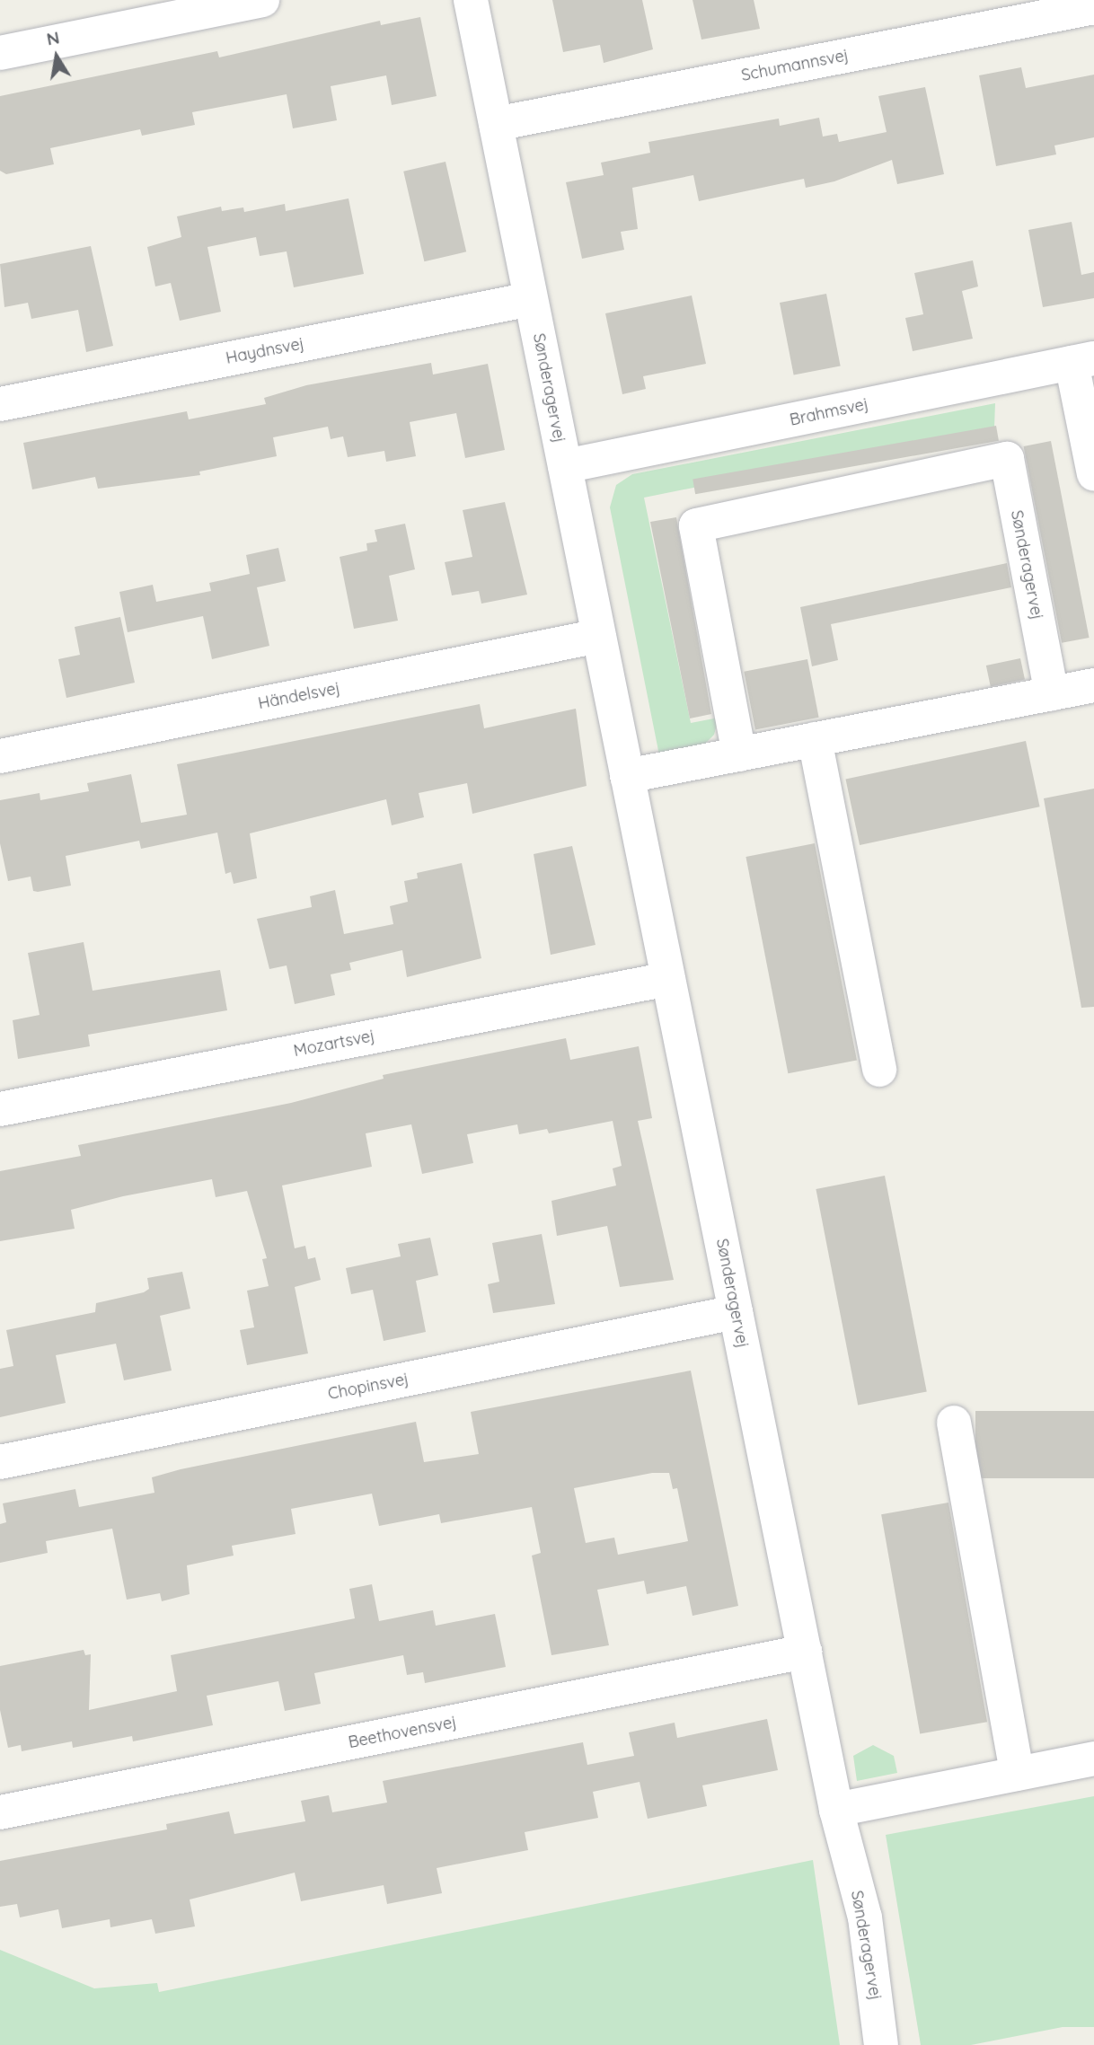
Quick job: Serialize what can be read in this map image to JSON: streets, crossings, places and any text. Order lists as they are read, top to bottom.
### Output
{
  "streets": {
    "street": [
      "Schumannsvej",
      "Haydnsvej",
      "Sønderagervej",
      "Brahmsvej",
      "Händelsvej",
      "Mozartsvej",
      "Chopinsvej",
      "Beethovensvej"
    ]
  },
  "crossings": [
    ["Schumannsvej", "Sønderagervej"],
    ["Haydnsvej", "Sønderagervej"],
    ["Sønderagervej", "Brahmsvej"],
    ["Sønderagervej", "Händelsvej"],
    ["Sønderagervej", "Mozartsvej"],
    ["Sønderagervej", "Chopinsvej"],
    ["Sønderagervej", "Beethovensvej"]
  ],
  "north": "top"
}
